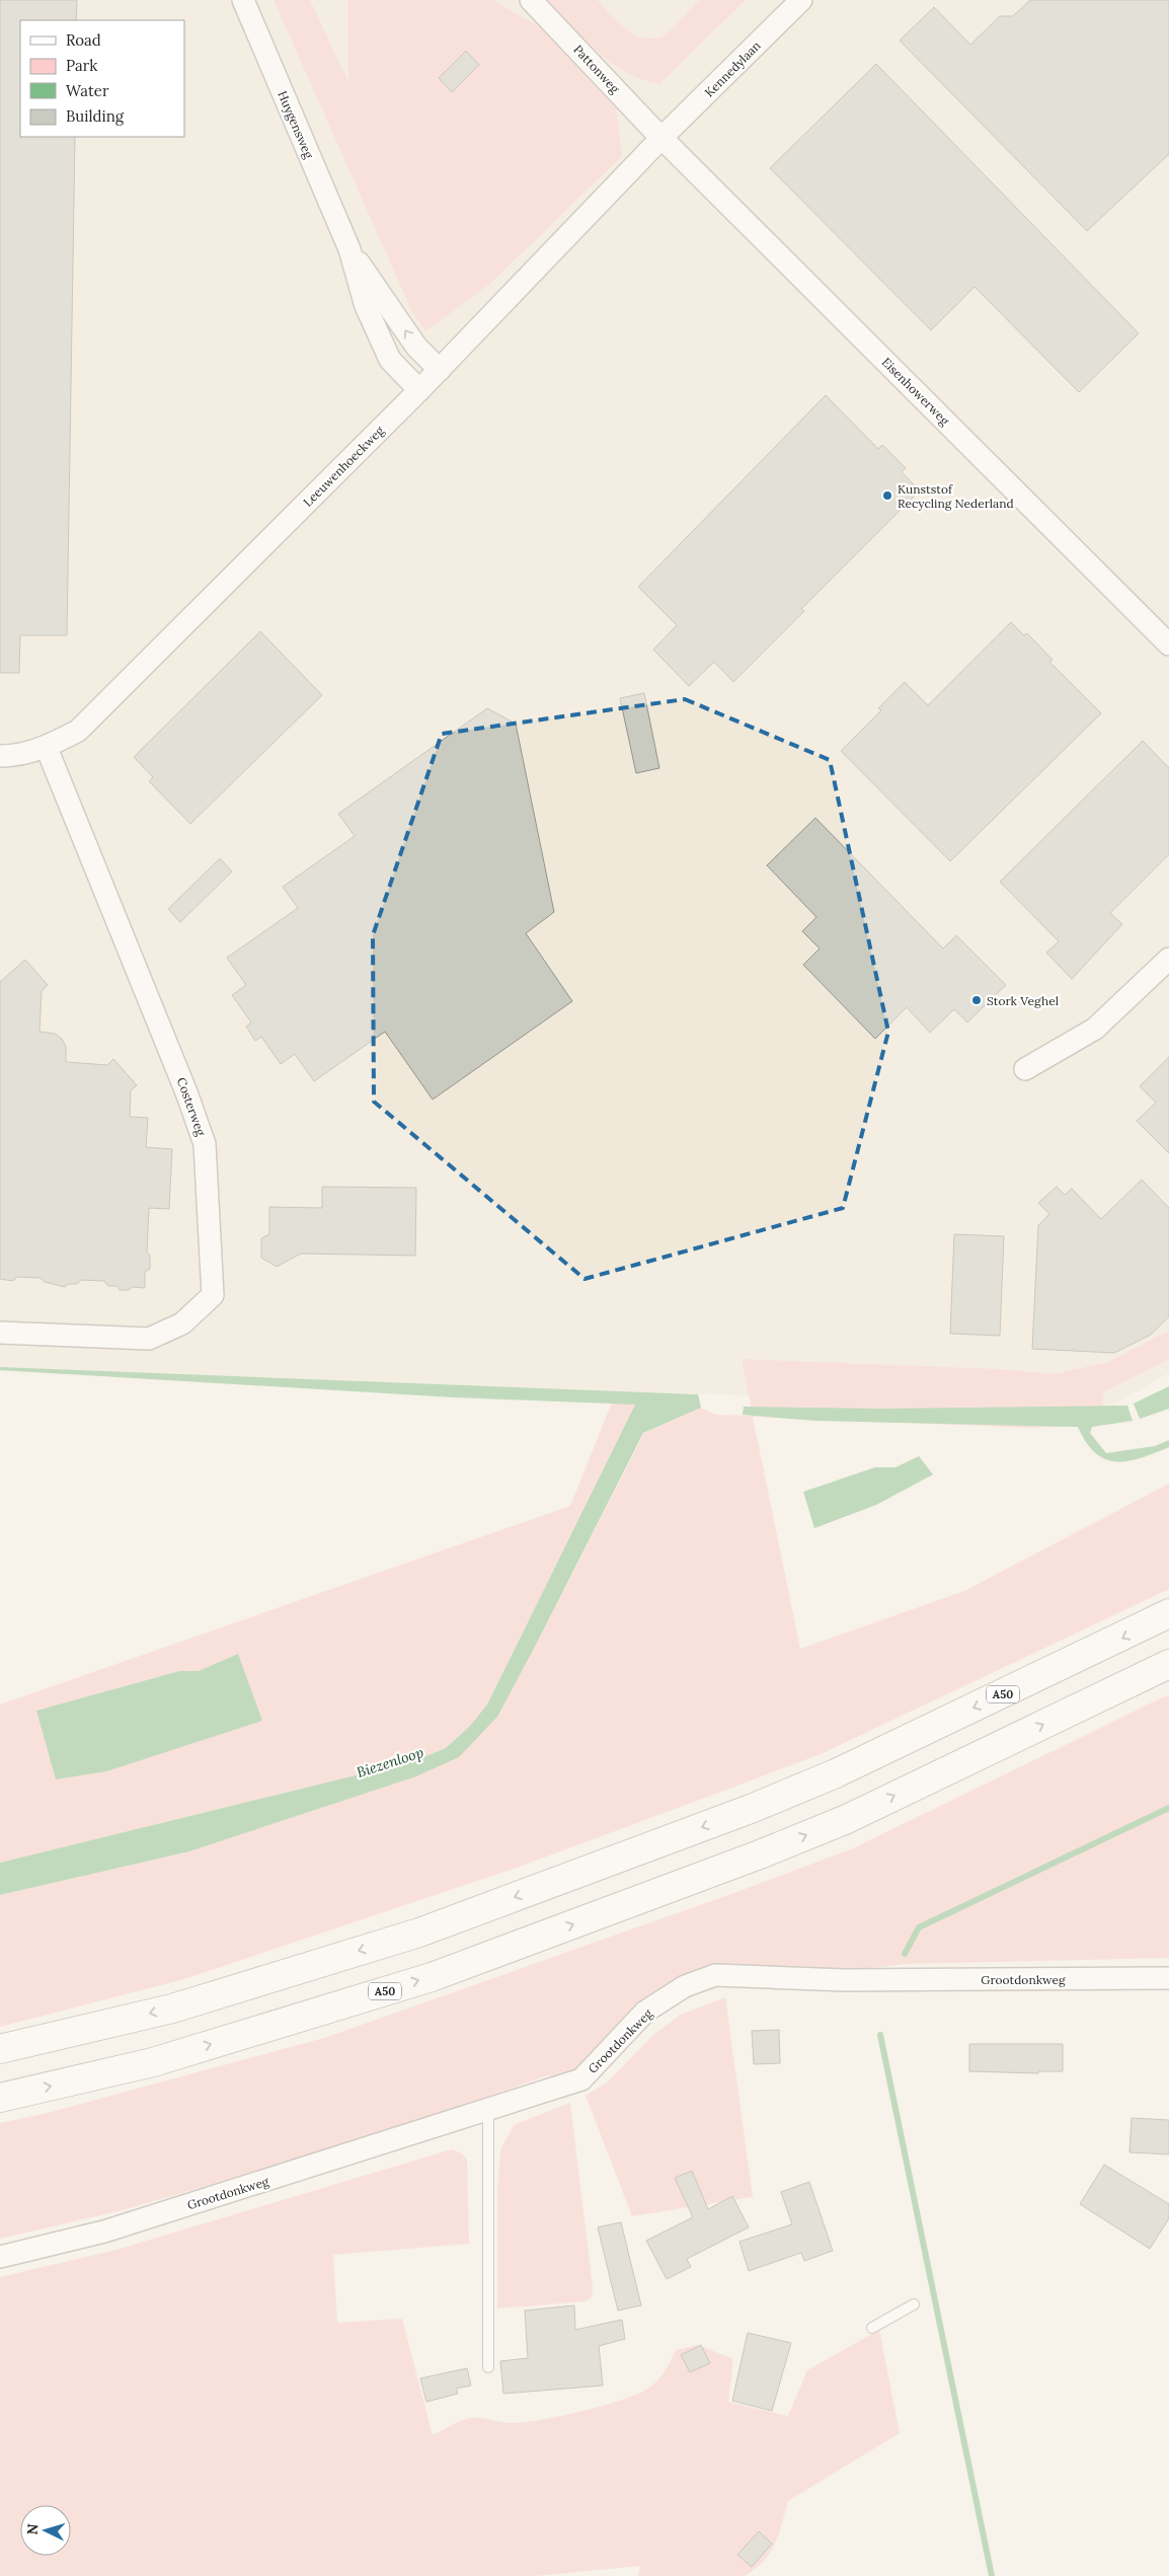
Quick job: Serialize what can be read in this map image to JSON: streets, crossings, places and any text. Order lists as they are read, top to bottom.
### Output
{
  "streets": {
    "highway": ["A50"],
    "street": [
      "Pattonweg",
      "Kennedylaan",
      "Huygensweg",
      "Eisenhowerweg",
      "Leeuwenhoeckweg",
      "Costerweg",
      "Grootdonkweg"
    ]
  },
  "crossings": [
    ["Pattonweg", "Kennedylaan"],
    ["Pattonweg", "Eisenhowerweg"],
    ["Pattonweg", "Leeuwenhoeckweg"],
    ["Kennedylaan", "Eisenhowerweg"],
    ["Kennedylaan", "Leeuwenhoeckweg"],
    ["Huygensweg", "Leeuwenhoeckweg"],
    ["Eisenhowerweg", "Leeuwenhoeckweg"],
    ["Leeuwenhoeckweg", "Costerweg"]
  ],
  "water": ["Biezenloop"],
  "places": ["Kunststof Recycling Nederland", "Stork Veghel"],
  "legend": [
    "Road",
    "Park",
    "Water",
    "Building"
  ],
  "north": "left"
}
